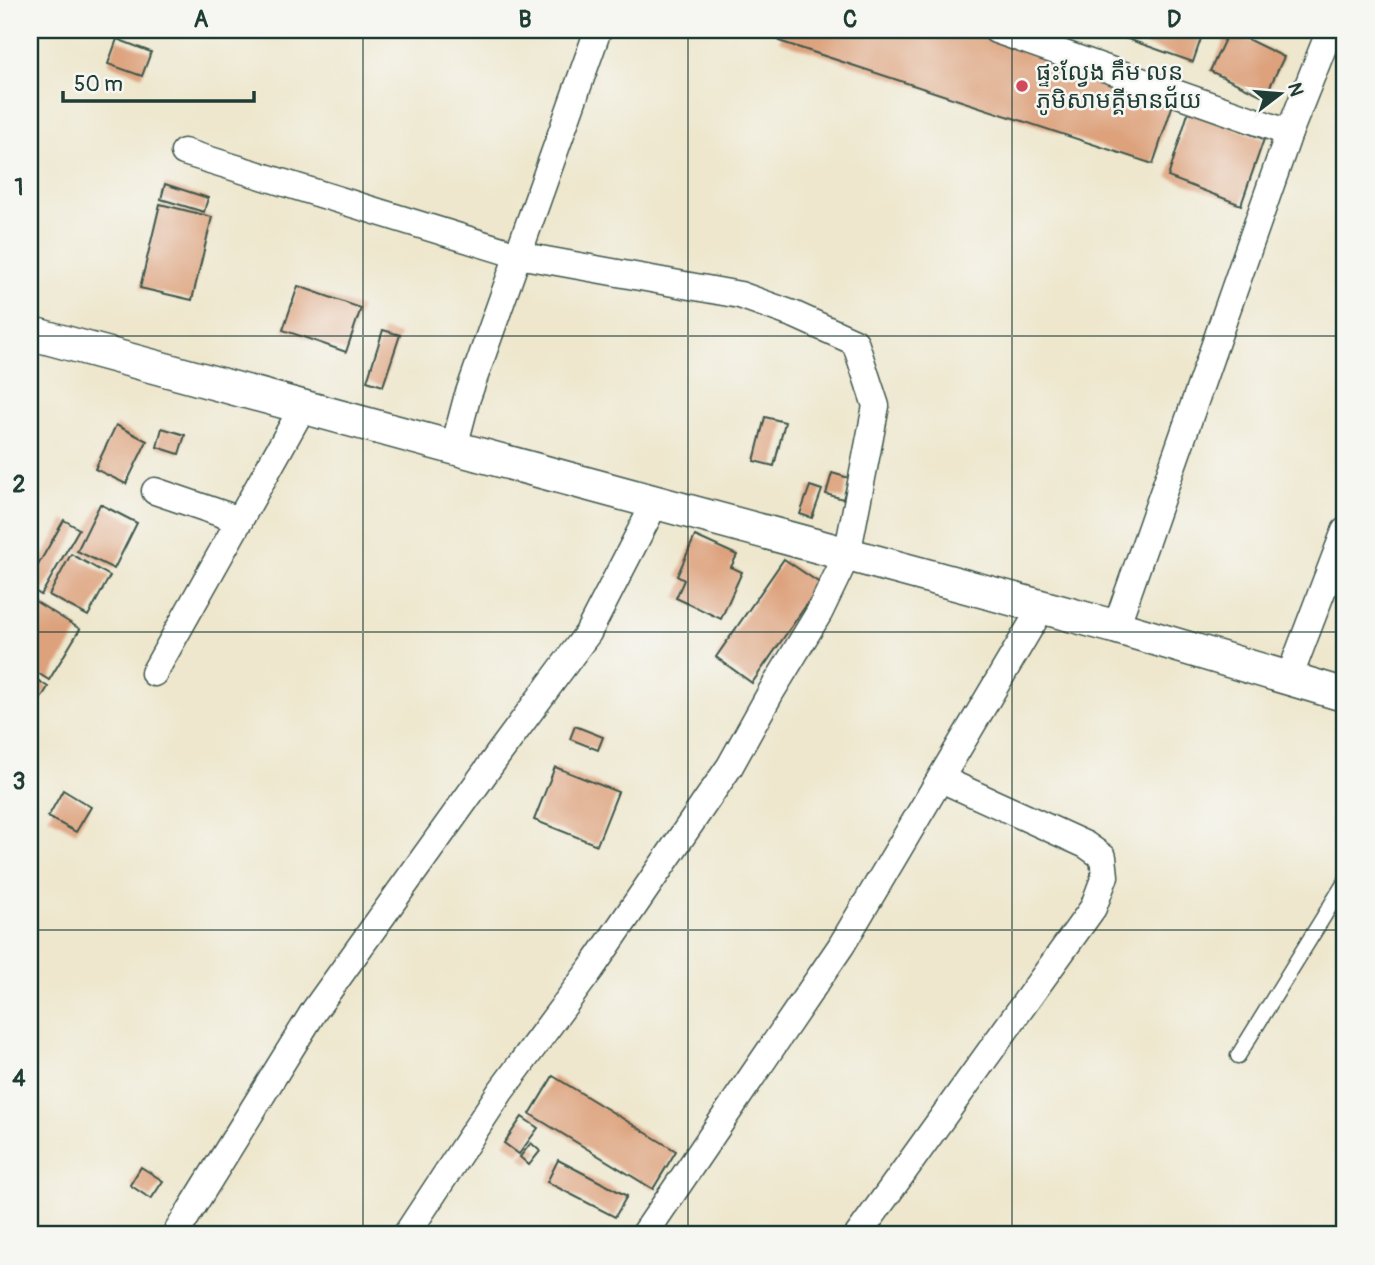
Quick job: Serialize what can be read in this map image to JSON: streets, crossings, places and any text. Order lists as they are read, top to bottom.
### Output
{
  "places": ["ផ្ទះល្វែង គឹម លន ភូមិសាមគ្គីមានជ័យ"],
  "scale_bar": "50 m",
  "north": "right",
  "grid": {
    "columns": [
      "A",
      "B",
      "C",
      "D"
    ],
    "rows": [
      "1",
      "2",
      "3",
      "4"
    ]
  }
}
